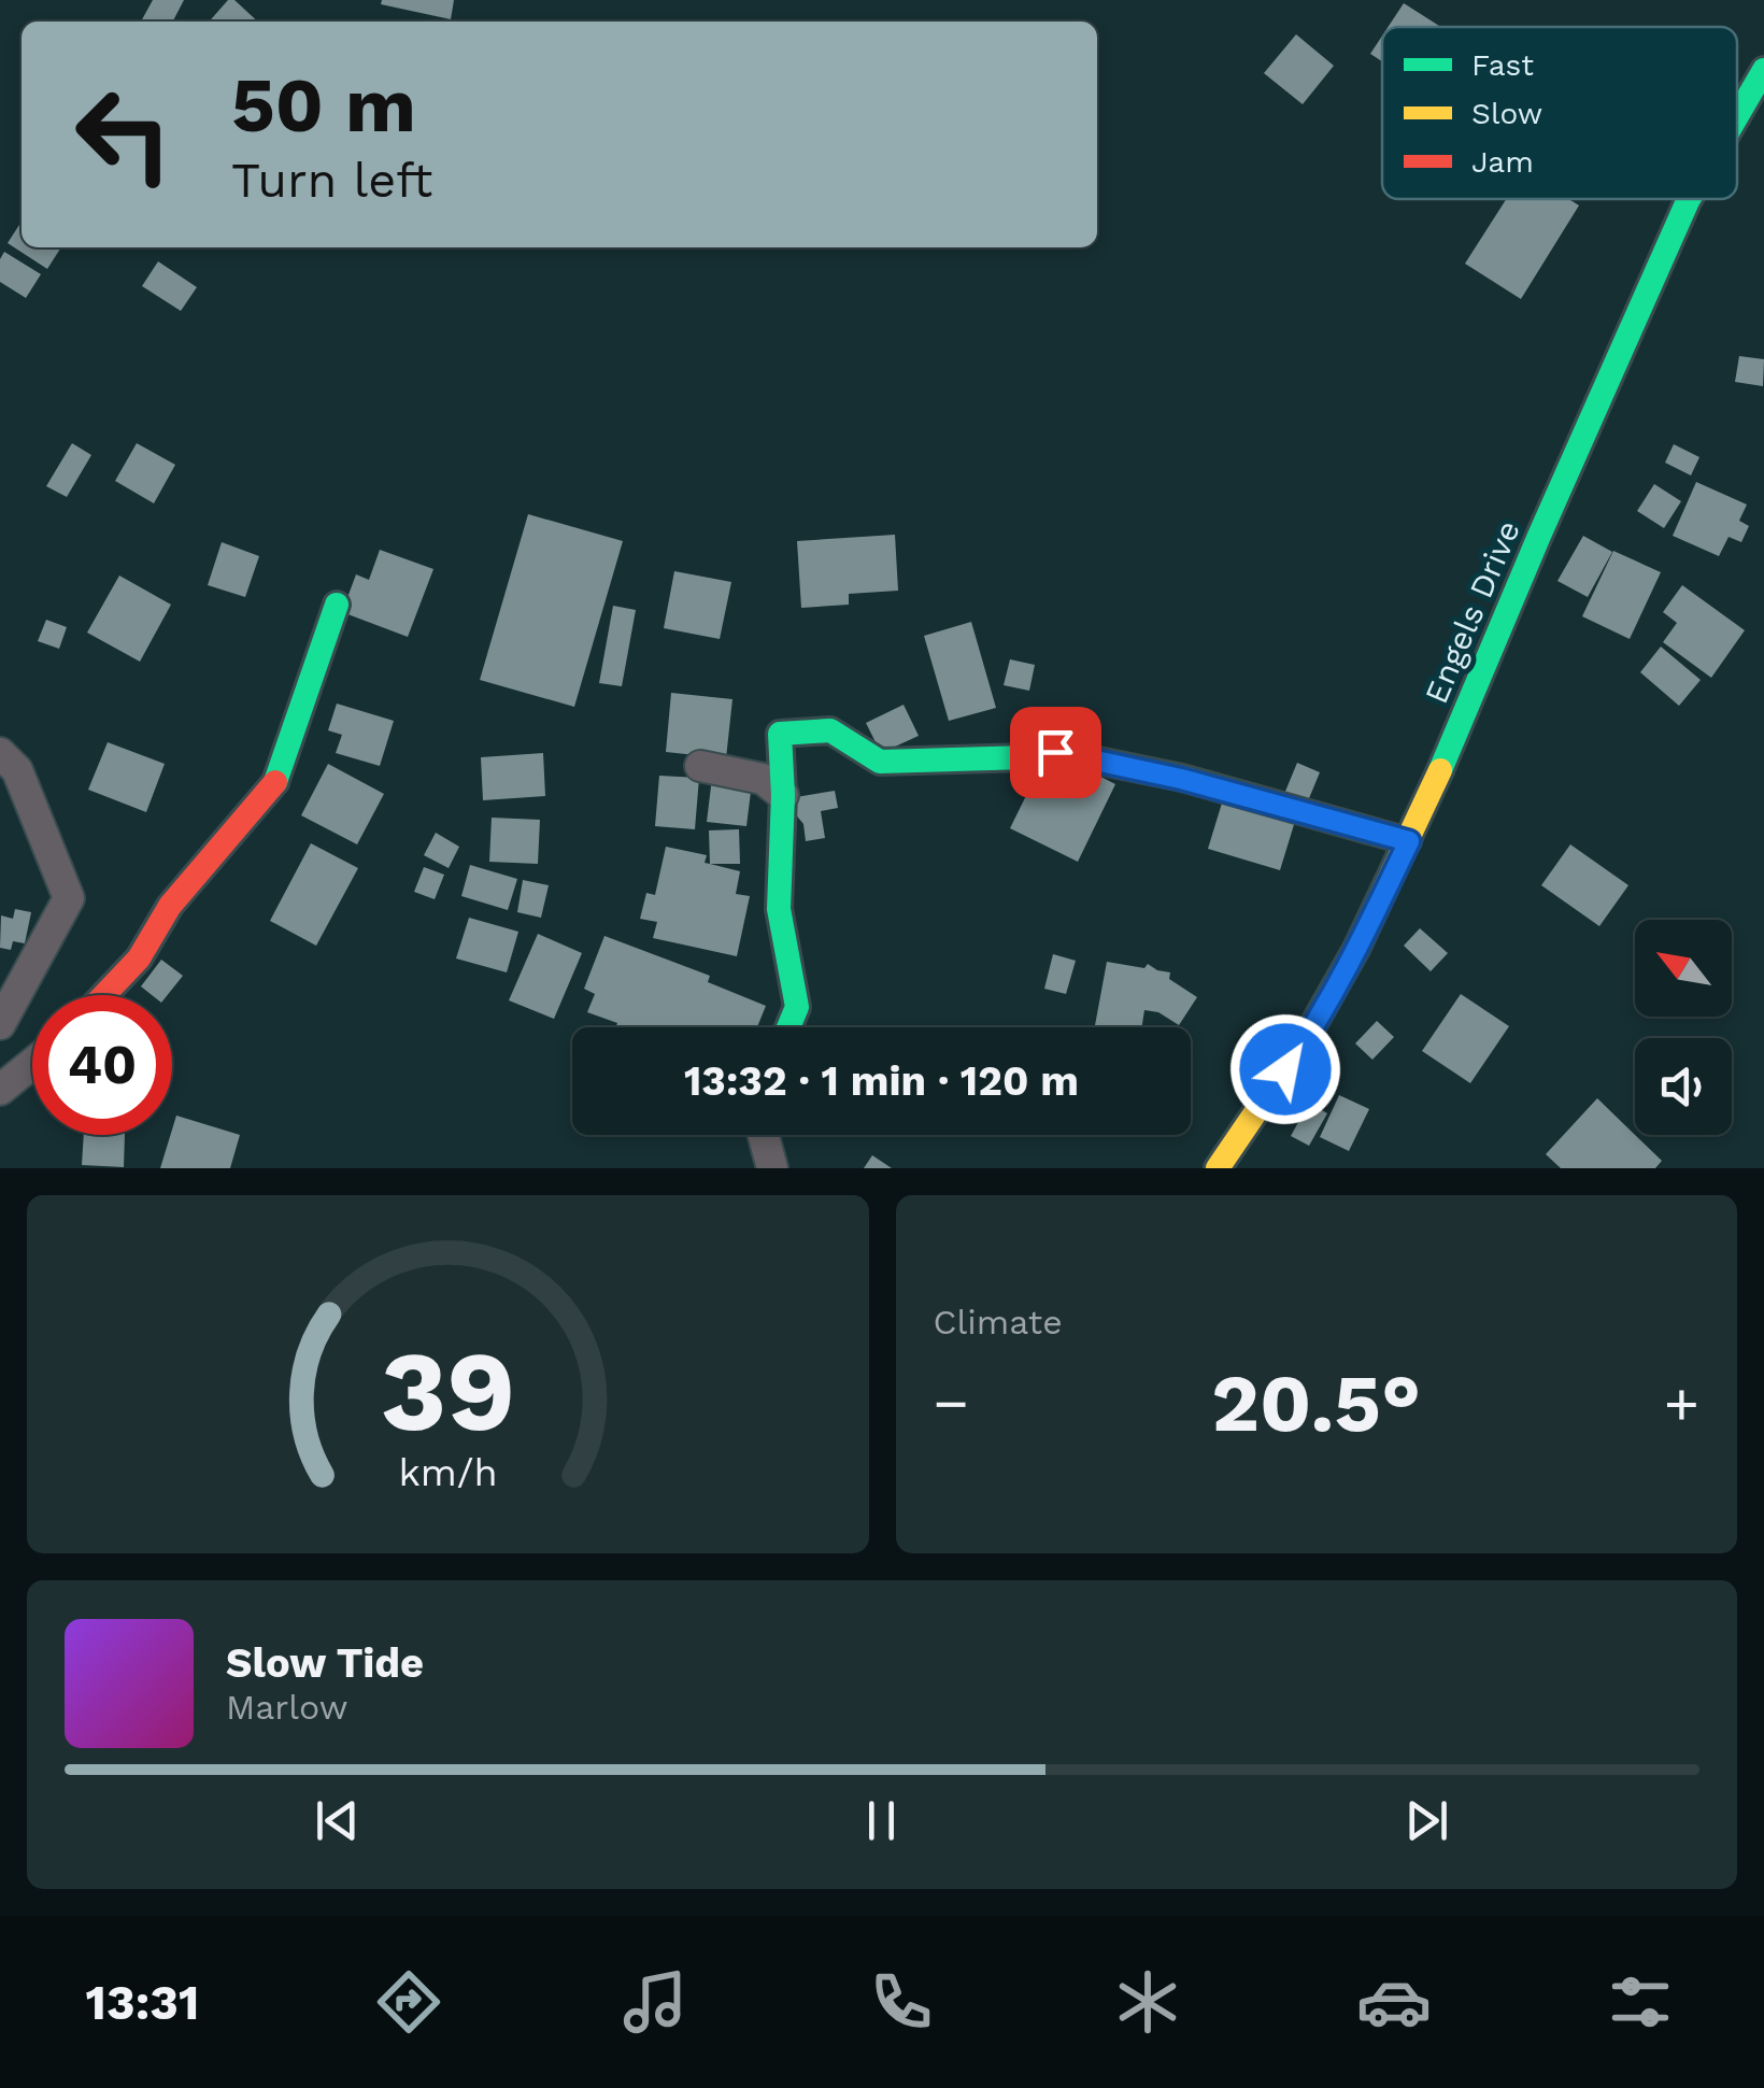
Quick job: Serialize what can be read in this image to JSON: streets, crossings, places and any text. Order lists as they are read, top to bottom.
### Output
{
  "streets": {
    "street": ["Engels Drive"]
  },
  "legend": ["Fast", "Slow", "Jam"],
  "north": "top left",
  "page": {
    "turn": ["50 m", "Turn left"],
    "limit": "40",
    "trip": "13:32 · 1 min · 120 m",
    "tile": "Climate",
    "heat": ["−", "20.5°", "+"],
    "song": ["Slow Tide", "Marlow"],
    "tabs": "13:31",
    "gauge": ["39", "km/h"]
  }
}
